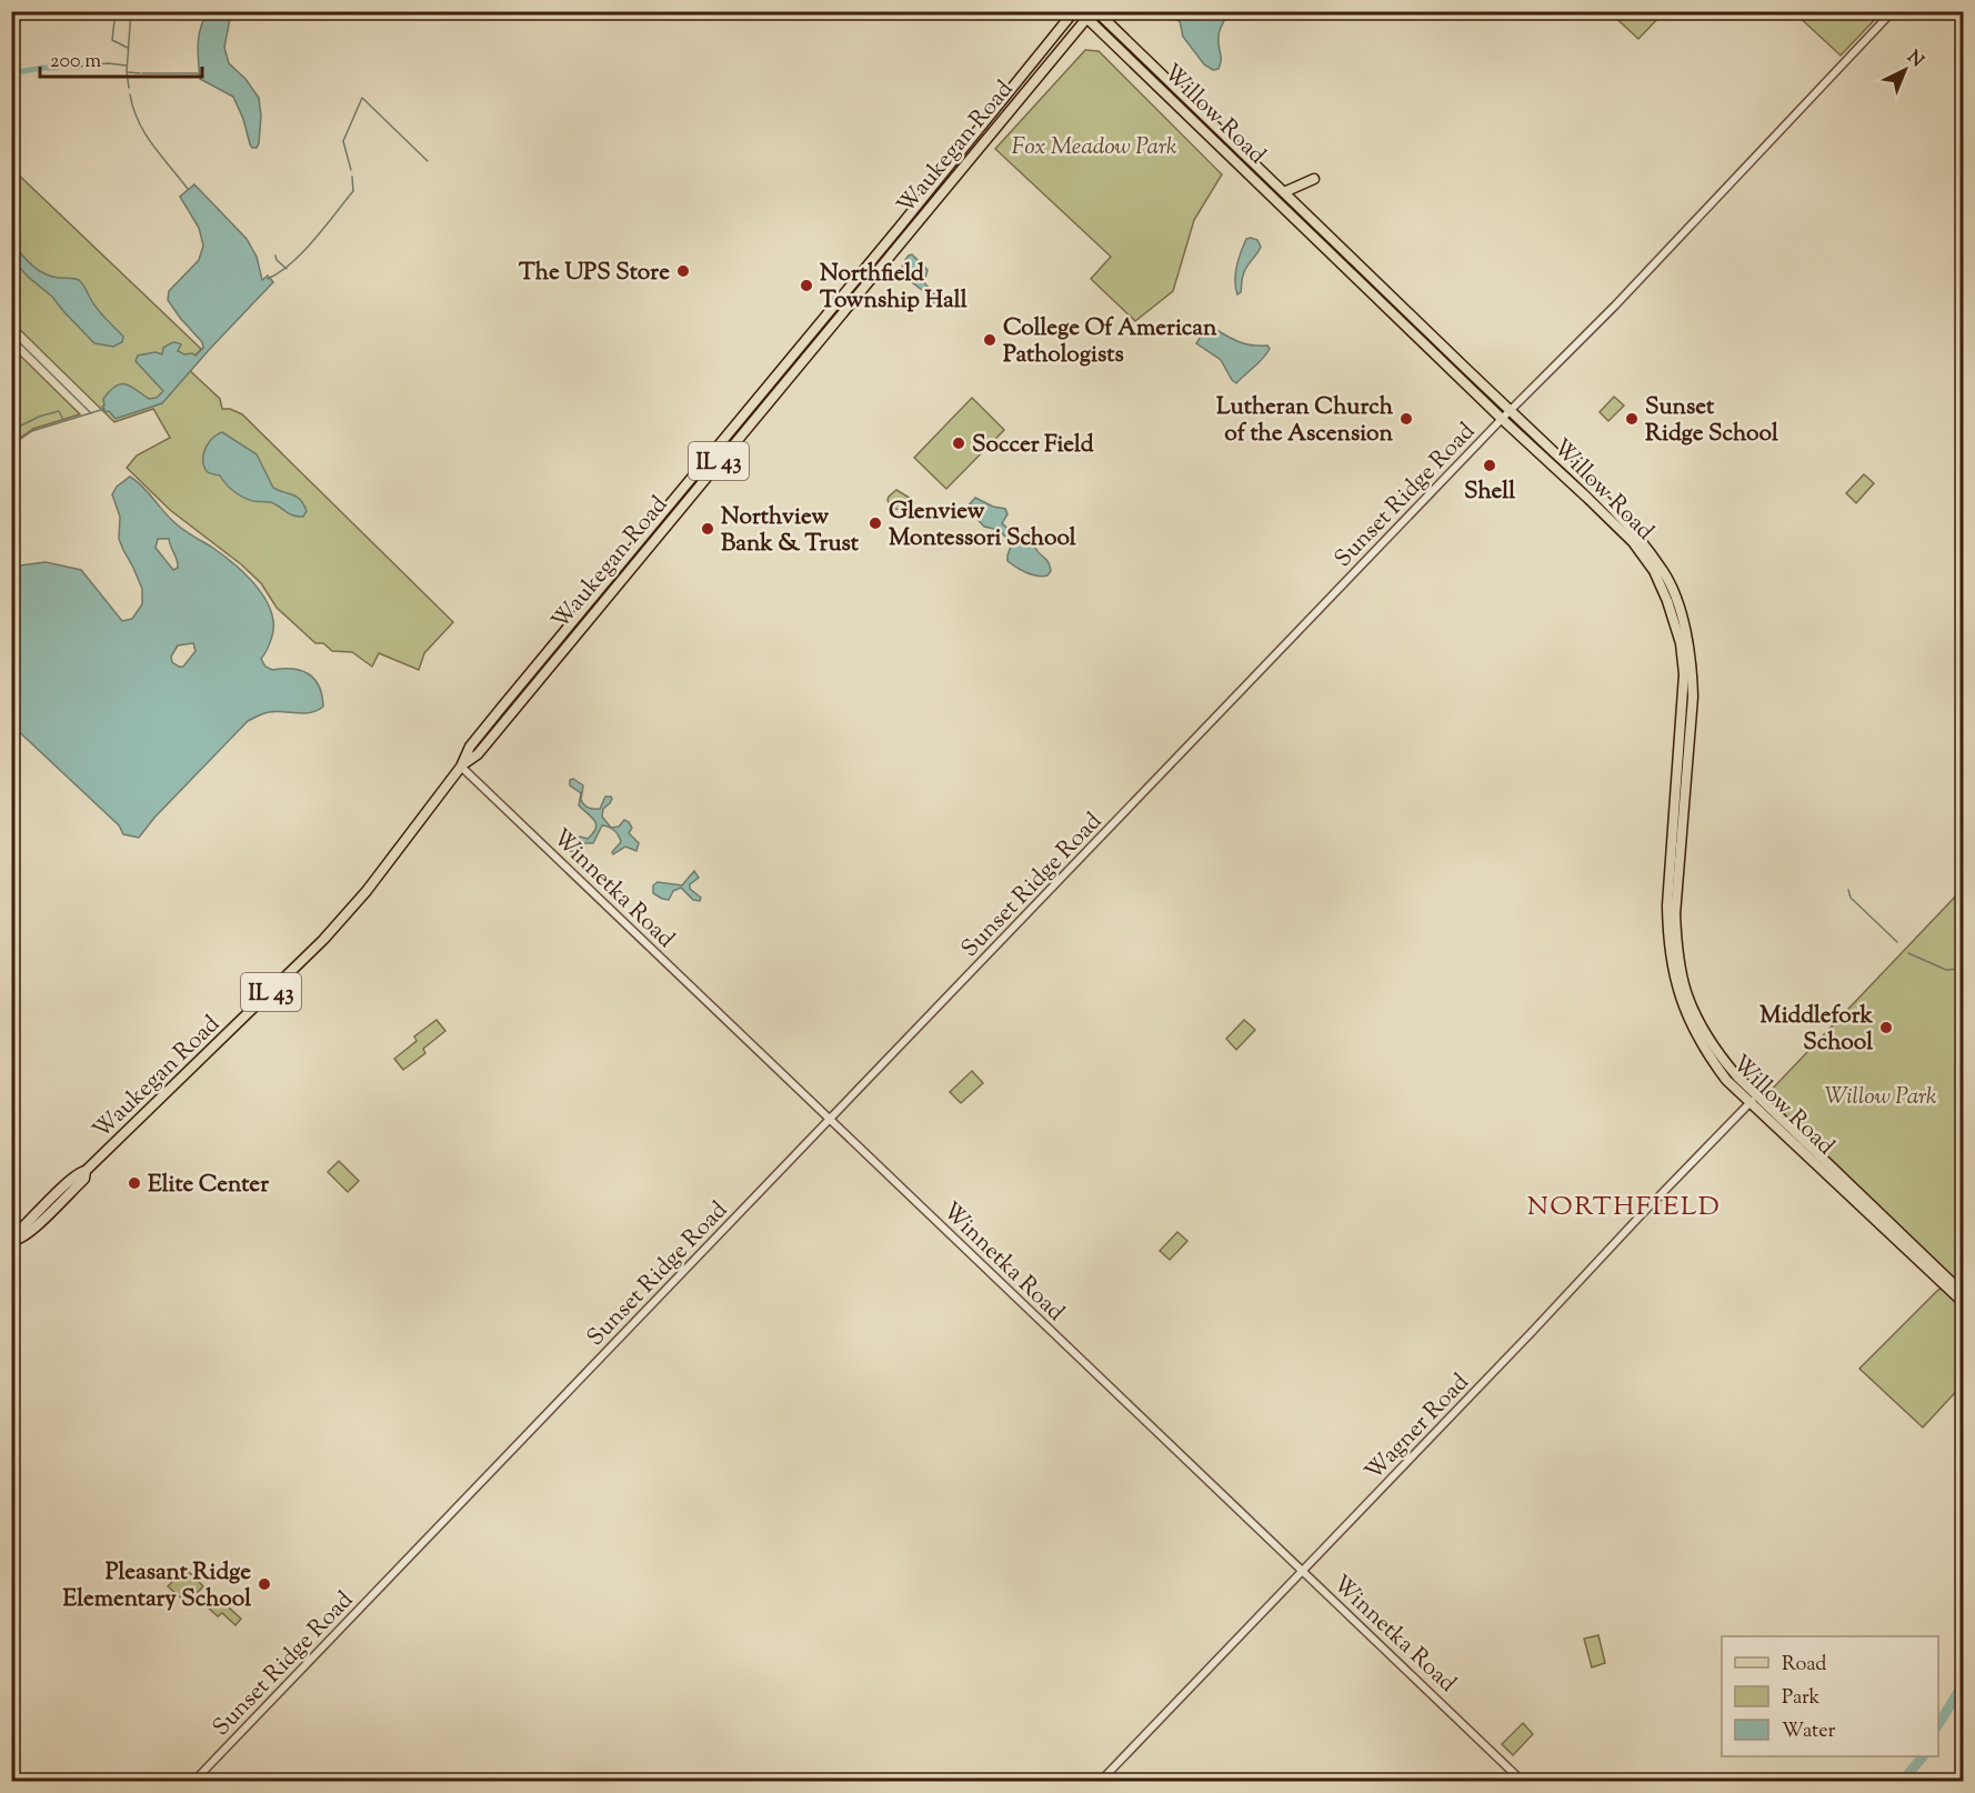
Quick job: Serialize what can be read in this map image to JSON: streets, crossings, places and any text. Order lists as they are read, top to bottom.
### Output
{
  "streets": {
    "main road": ["Willow Road", "Waukegan Road", "IL 43"],
    "street": ["Sunset Ridge Road", "Winnetka Road", "Wagner Road"]
  },
  "crossings": [
    ["Willow Road", "Waukegan Road"],
    ["Willow Road", "Sunset Ridge Road"],
    ["Willow Road", "Wagner Road"],
    ["Waukegan Road", "Winnetka Road"],
    ["Sunset Ridge Road", "Winnetka Road"],
    ["Winnetka Road", "Wagner Road"]
  ],
  "districts": ["NORTHFIELD"],
  "parks": ["Fox Meadow Park", "Willow Park"],
  "places": [
    "The UPS Store",
    "Northfield Township Hall",
    "College Of American Pathologists",
    "Lutheran Church of the Ascension",
    "Sunset Ridge School",
    "Soccer Field",
    "Shell",
    "Glenview Montessori School",
    "Northview Bank & Trust",
    "Middlefork School",
    "Elite Center",
    "Pleasant Ridge Elementary School"
  ],
  "legend": ["Road", "Park", "Water"],
  "scale_bar": "200 m",
  "north": "top right"
}
